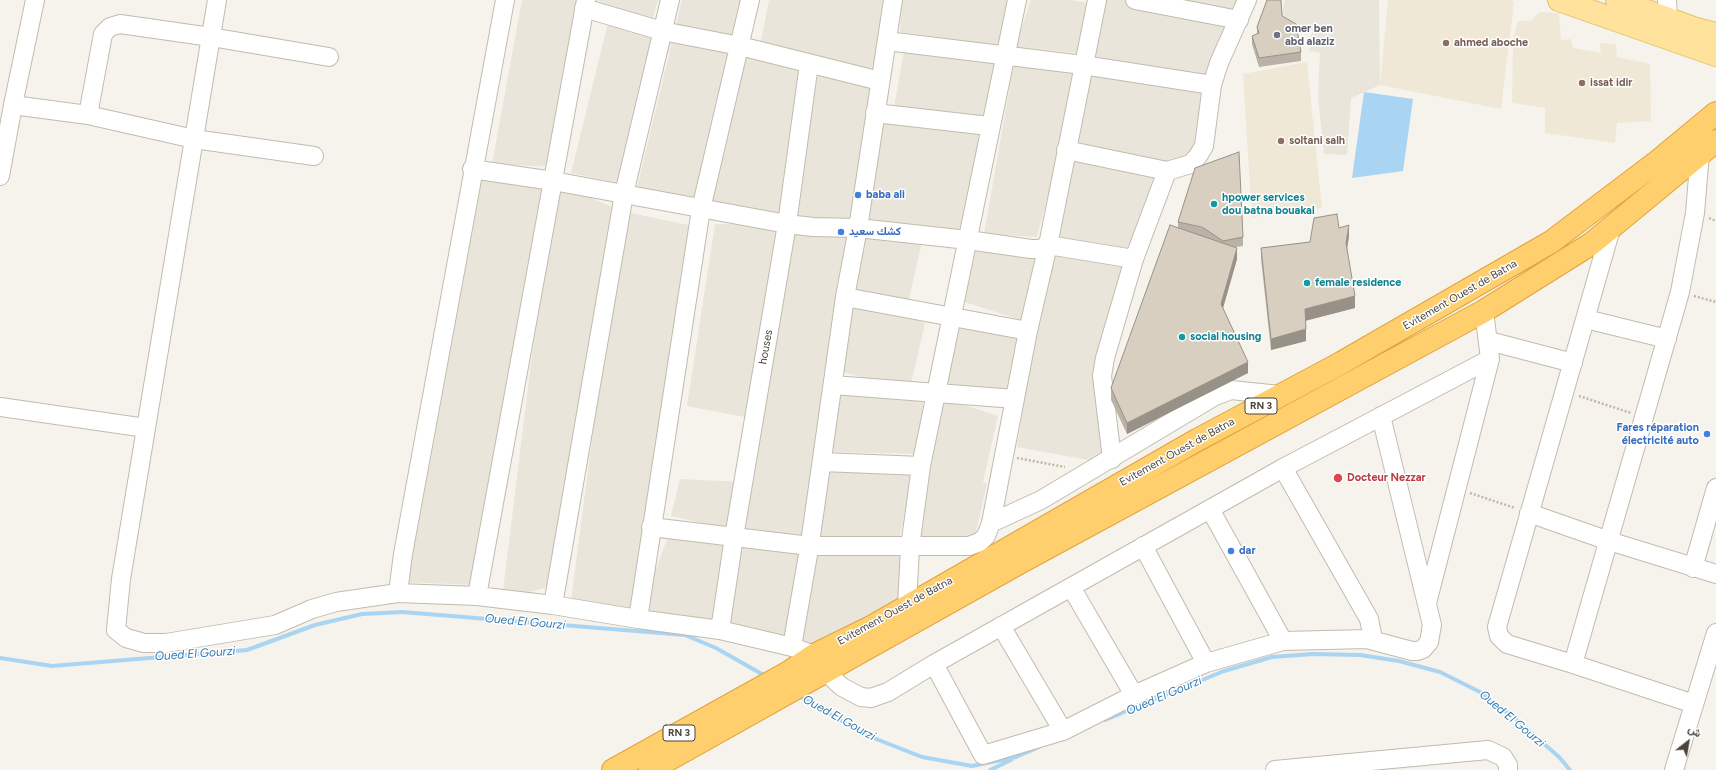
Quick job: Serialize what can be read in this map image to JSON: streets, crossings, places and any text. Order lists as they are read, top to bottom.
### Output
{
  "streets": {
    "highway": ["Evitement Ouest de Batna", "RN 3"],
    "street": ["houses"]
  },
  "crossings": [
    ["Evitement Ouest de Batna", "RN 3"]
  ],
  "water": ["Oued El Gourzi"],
  "places": [
    "omer ben abd alaziz",
    "ahmed aboche",
    "issat idir",
    "soltani salh",
    "baba ali",
    "hpower services dou batna bouakal",
    "كشك سعيد",
    "female residence",
    "social housing",
    "Fares réparation électricité auto",
    "Docteur Nezzar",
    "dar"
  ],
  "north": "top right"
}
